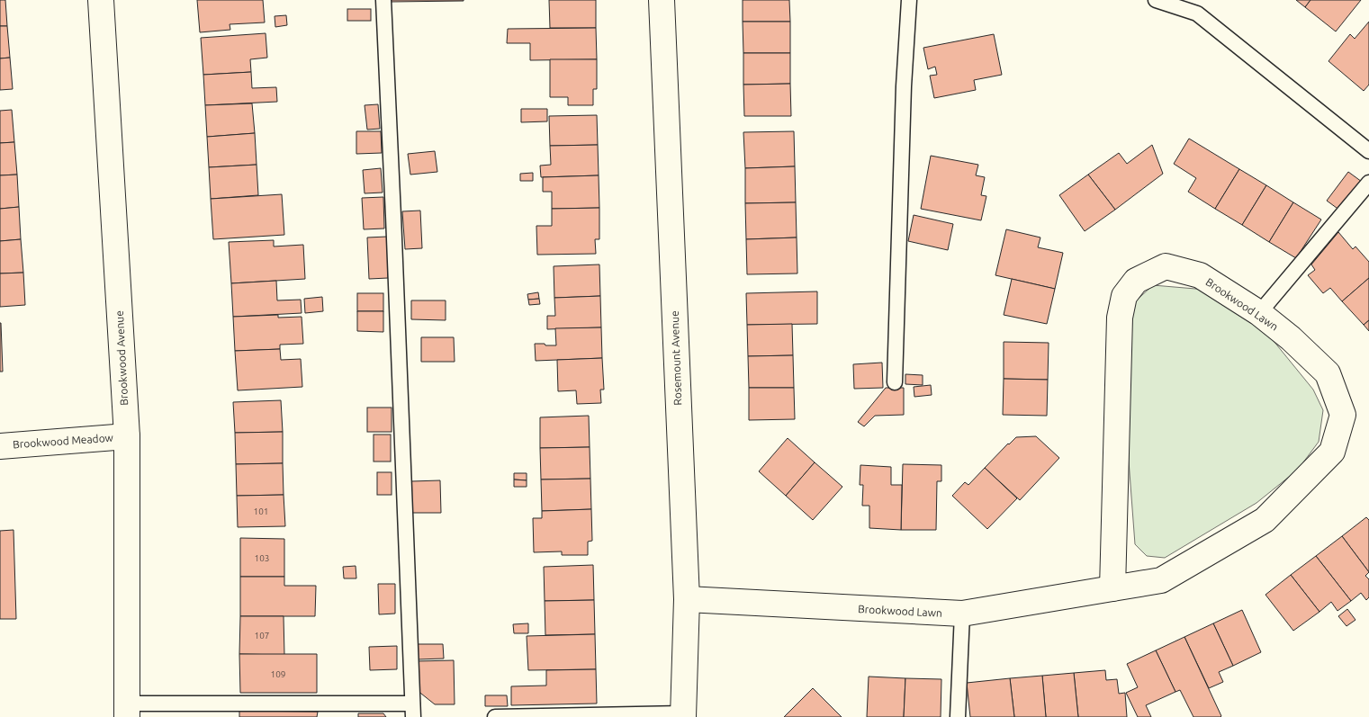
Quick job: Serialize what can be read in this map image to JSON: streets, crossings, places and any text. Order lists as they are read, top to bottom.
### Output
{
  "streets": {
    "street": [
      "Brookwood Lawn",
      "Brookwood Avenue",
      "Rosemount Avenue",
      "Brookwood Meadow"
    ]
  },
  "crossings": [
    ["Brookwood Lawn", "Rosemount Avenue"],
    ["Brookwood Avenue", "Brookwood Meadow"]
  ],
  "house_numbers": [
    "101",
    "103",
    "107",
    "109"
  ]
}
